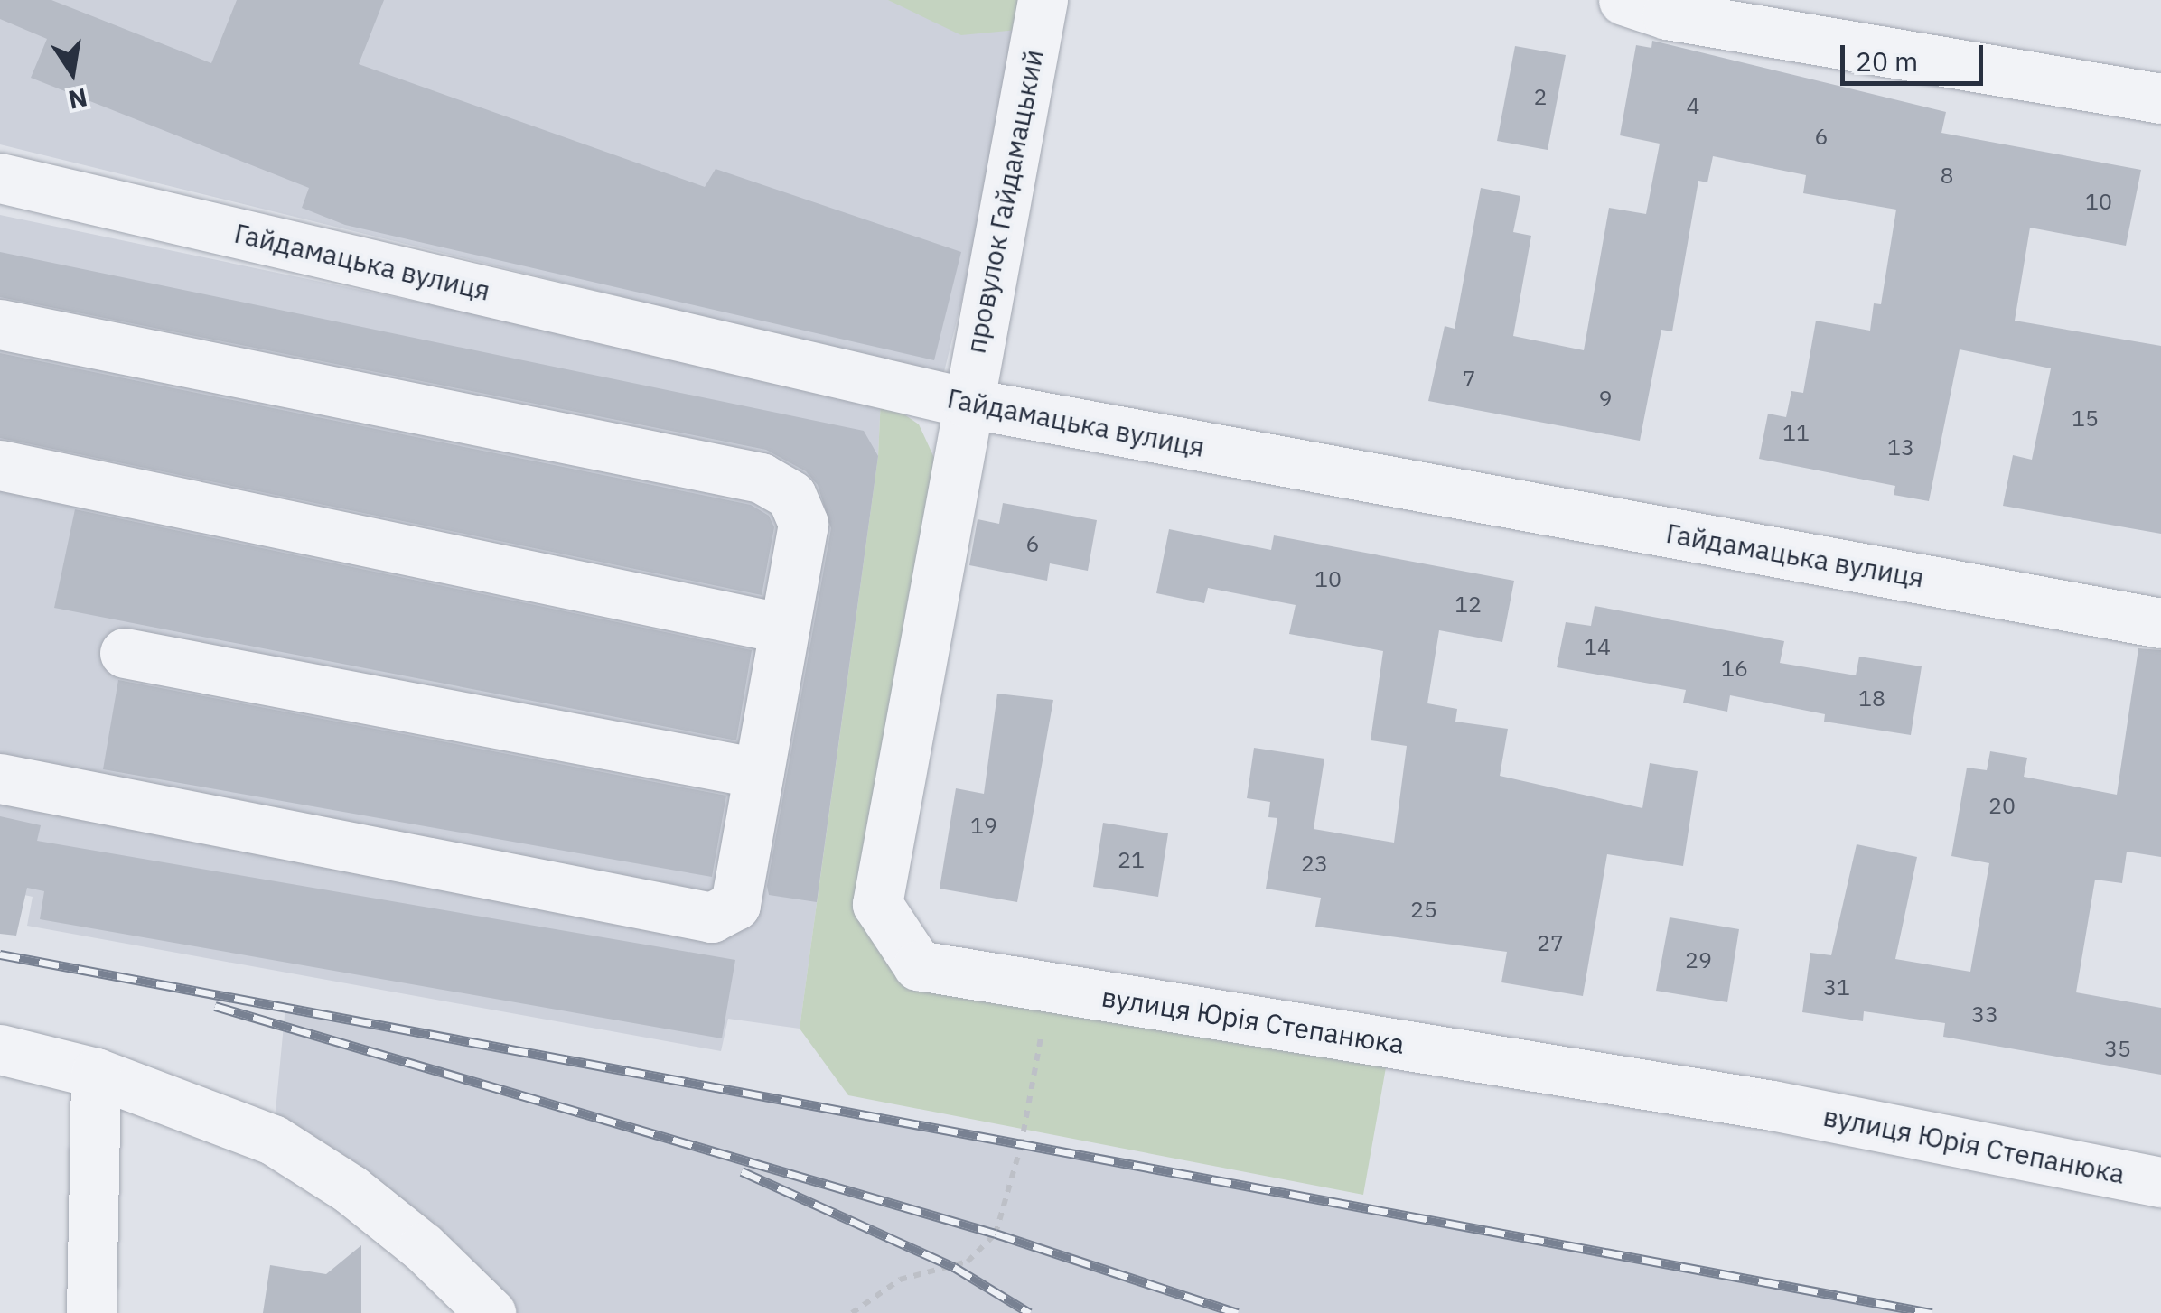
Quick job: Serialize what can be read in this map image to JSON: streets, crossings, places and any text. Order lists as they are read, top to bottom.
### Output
{
  "streets": {
    "street": ["провулок Гайдамацький", "Гайдамацька вулиця", "вулиця Юрія Степанюка"]
  },
  "crossings": [
    ["провулок Гайдамацький", "Гайдамацька вулиця"],
    ["провулок Гайдамацький", "вулиця Юрія Степанюка"],
    ["Гайдамацька вулиця", "вулиця Юрія Степанюка"]
  ],
  "house_numbers": [
    "2",
    "4",
    "6",
    "8",
    "10",
    "7",
    "9",
    "15",
    "11",
    "13",
    "6",
    "10",
    "12",
    "14",
    "16",
    "18",
    "20",
    "19",
    "21",
    "23",
    "25",
    "27",
    "29",
    "31",
    "33",
    "35"
  ],
  "scale_bar": "20 m",
  "north": "bottom"
}
